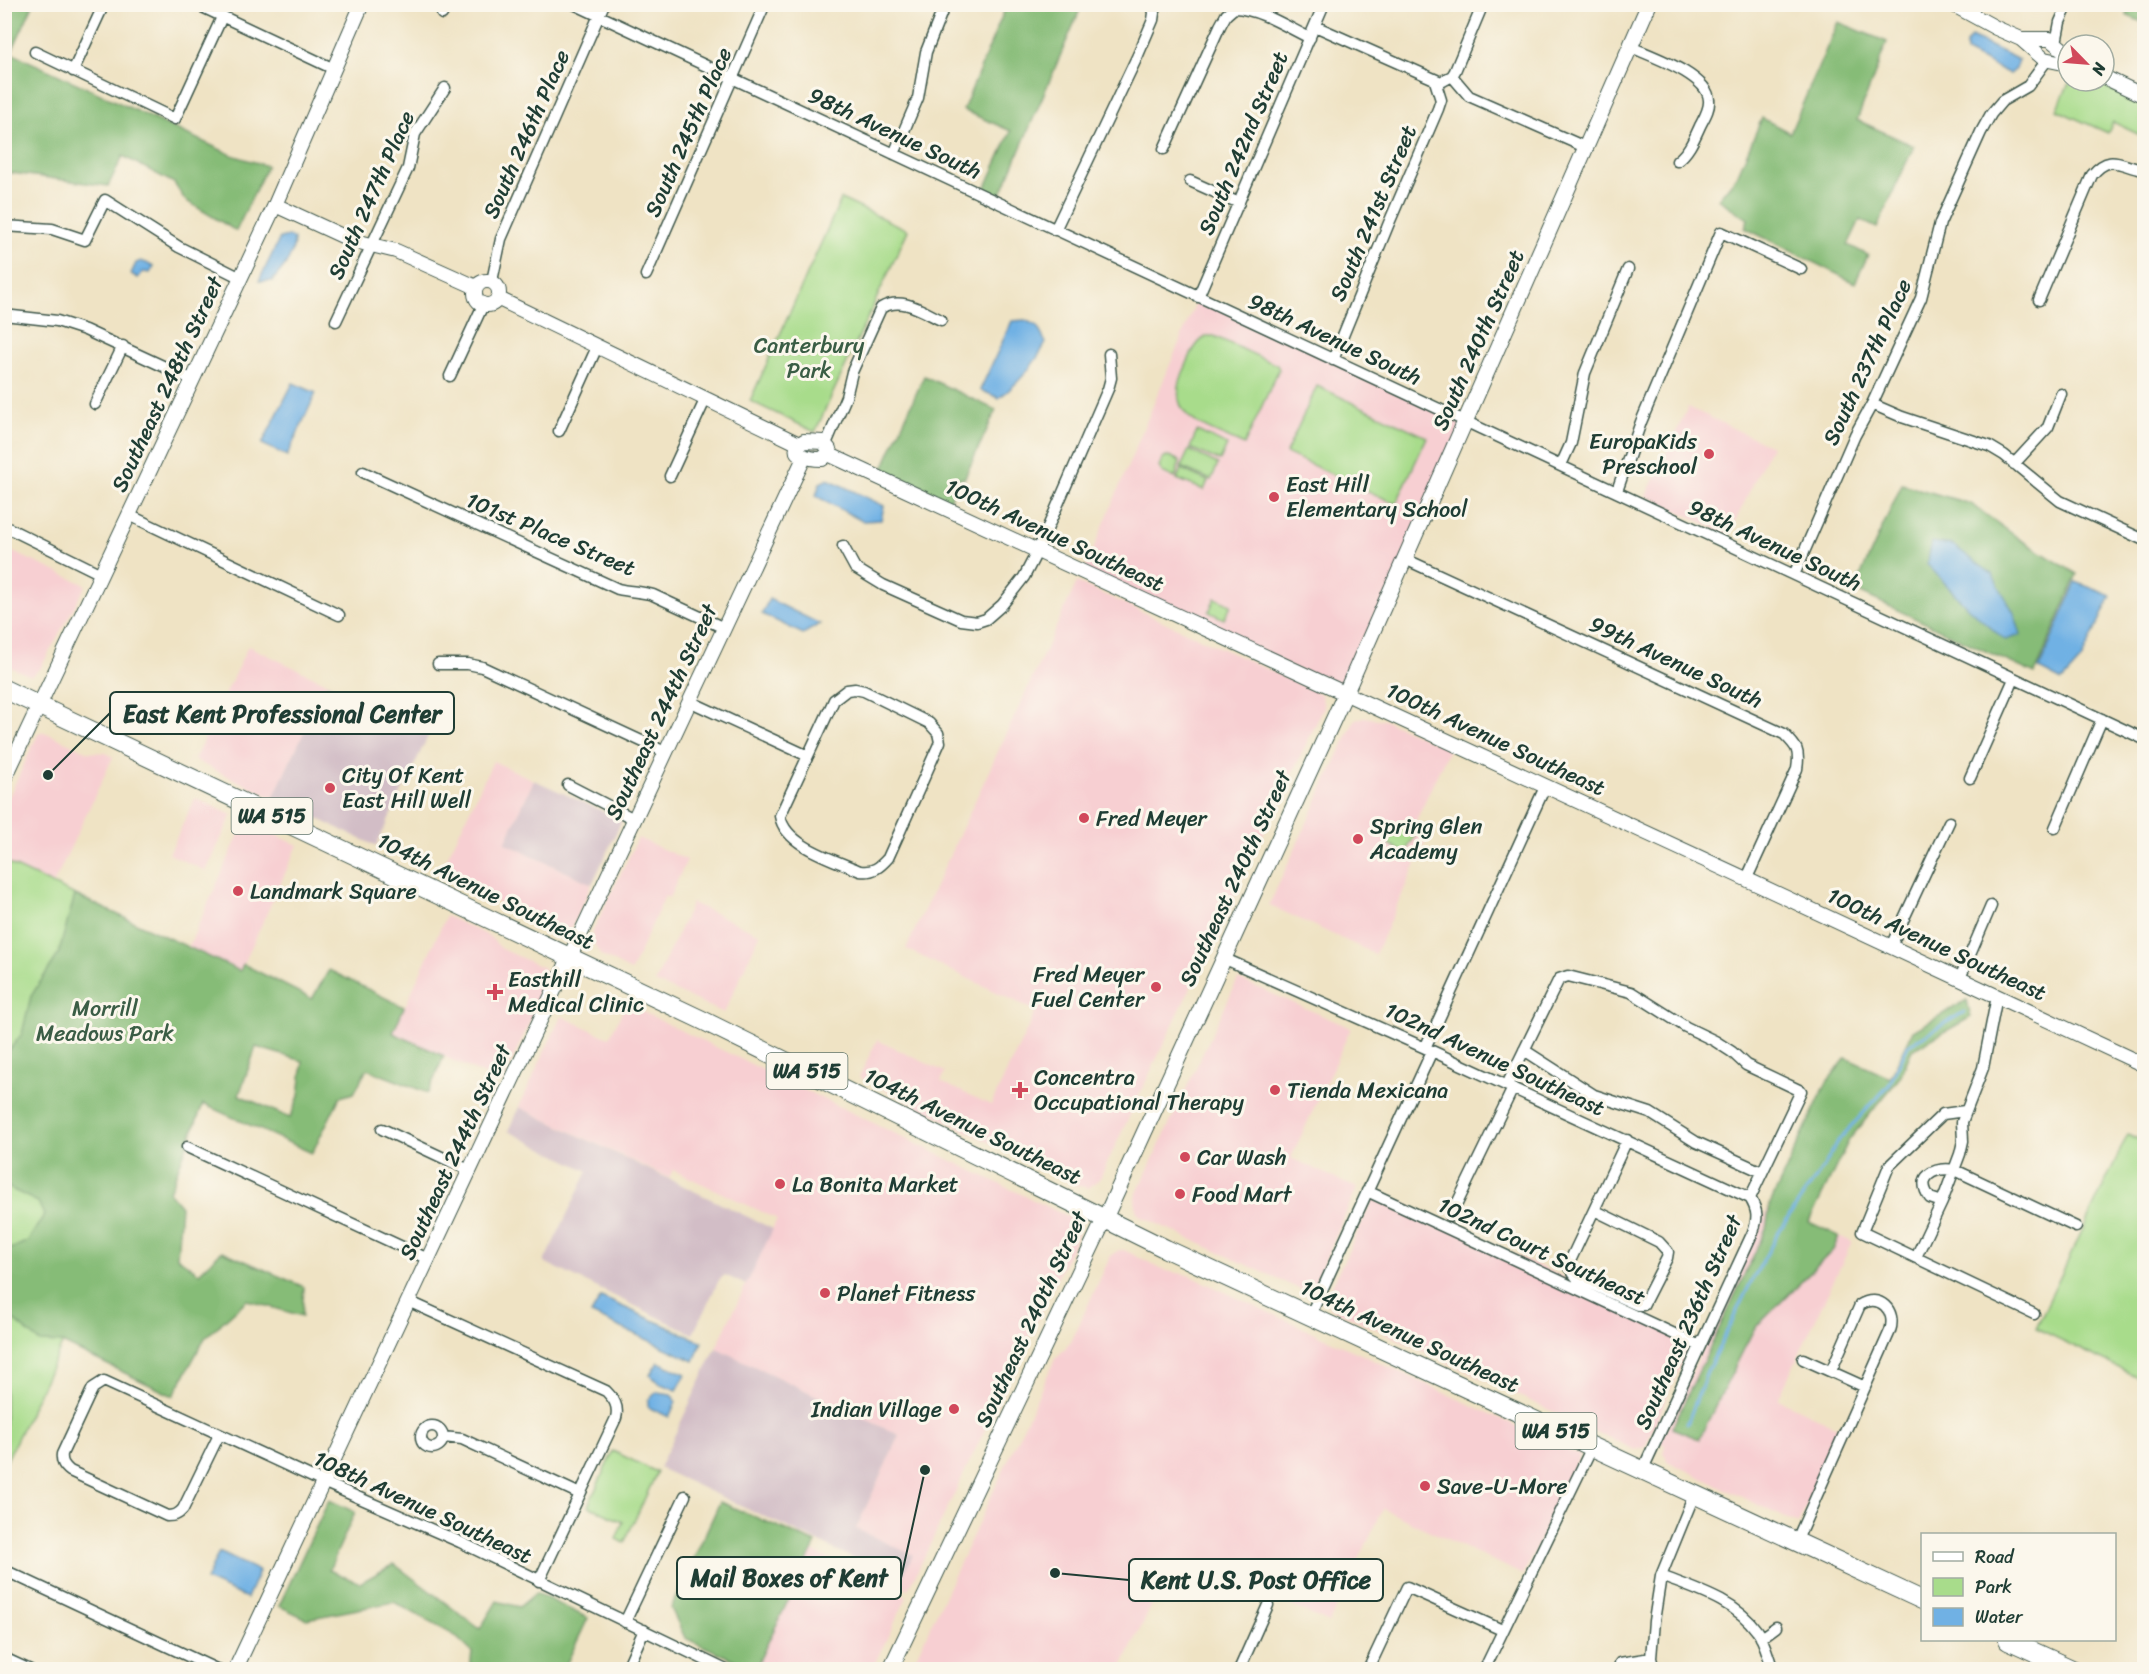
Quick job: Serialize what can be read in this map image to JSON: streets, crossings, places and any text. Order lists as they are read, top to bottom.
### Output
{
  "streets": {
    "main road": [
      "South 240th Street",
      "WA 515",
      "Southeast 240th Street",
      "104th Avenue Southeast"
    ],
    "street": [
      "South 245th Place",
      "98th Avenue South",
      "South 246th Place",
      "South 242nd Street",
      "South 247th Place",
      "South 241st Street",
      "South 237th Place",
      "Southeast 248th Street",
      "101st Place Street",
      "100th Avenue Southeast",
      "99th Avenue South",
      "Southeast 244th Street",
      "102nd Avenue Southeast",
      "102nd Court Southeast",
      "Southeast 236th Street",
      "108th Avenue Southeast"
    ]
  },
  "crossings": [
    ["South 245th Place", "98th Avenue South"],
    ["98th Avenue South", "South 246th Place"],
    ["98th Avenue South", "South 242nd Street"],
    ["98th Avenue South", "South 241st Street"],
    ["98th Avenue South", "South 240th Street"],
    ["98th Avenue South", "South 237th Place"],
    ["South 240th Street", "100th Avenue Southeast"],
    ["South 240th Street", "99th Avenue South"],
    ["South 240th Street", "Southeast 240th Street"],
    ["Southeast 248th Street", "104th Avenue Southeast"],
    ["101st Place Street", "Southeast 244th Street"],
    ["100th Avenue Southeast", "99th Avenue South"],
    ["100th Avenue Southeast", "Southeast 240th Street"],
    ["Southeast 244th Street", "104th Avenue Southeast"],
    ["Southeast 244th Street", "108th Avenue Southeast"],
    ["Southeast 240th Street", "104th Avenue Southeast"],
    ["Southeast 240th Street", "102nd Avenue Southeast"],
    ["104th Avenue Southeast", "Southeast 236th Street"],
    ["102nd Avenue Southeast", "Southeast 236th Street"],
    ["102nd Court Southeast", "Southeast 236th Street"]
  ],
  "parks": ["Canterbury Park", "Morrill Meadows Park"],
  "places": {
    "other": [
      "EuropaKids Preschool",
      "East Hill Elementary School",
      "East Kent Professional Center",
      "City Of Kent East Hill Well",
      "Fred Meyer",
      "Spring Glen Academy",
      "Landmark Square",
      "Fred Meyer Fuel Center",
      "Tienda Mexicana",
      "Car Wash",
      "La Bonita Market",
      "Food Mart",
      "Planet Fitness",
      "Indian Village",
      "Mail Boxes of Kent",
      "Save-U-More",
      "Kent U.S. Post Office"
    ],
    "health": ["Easthill Medical Clinic", "Concentra Occupational Therapy"]
  },
  "legend": ["Road", "Park", "Water"],
  "north": "bottom right"
}
